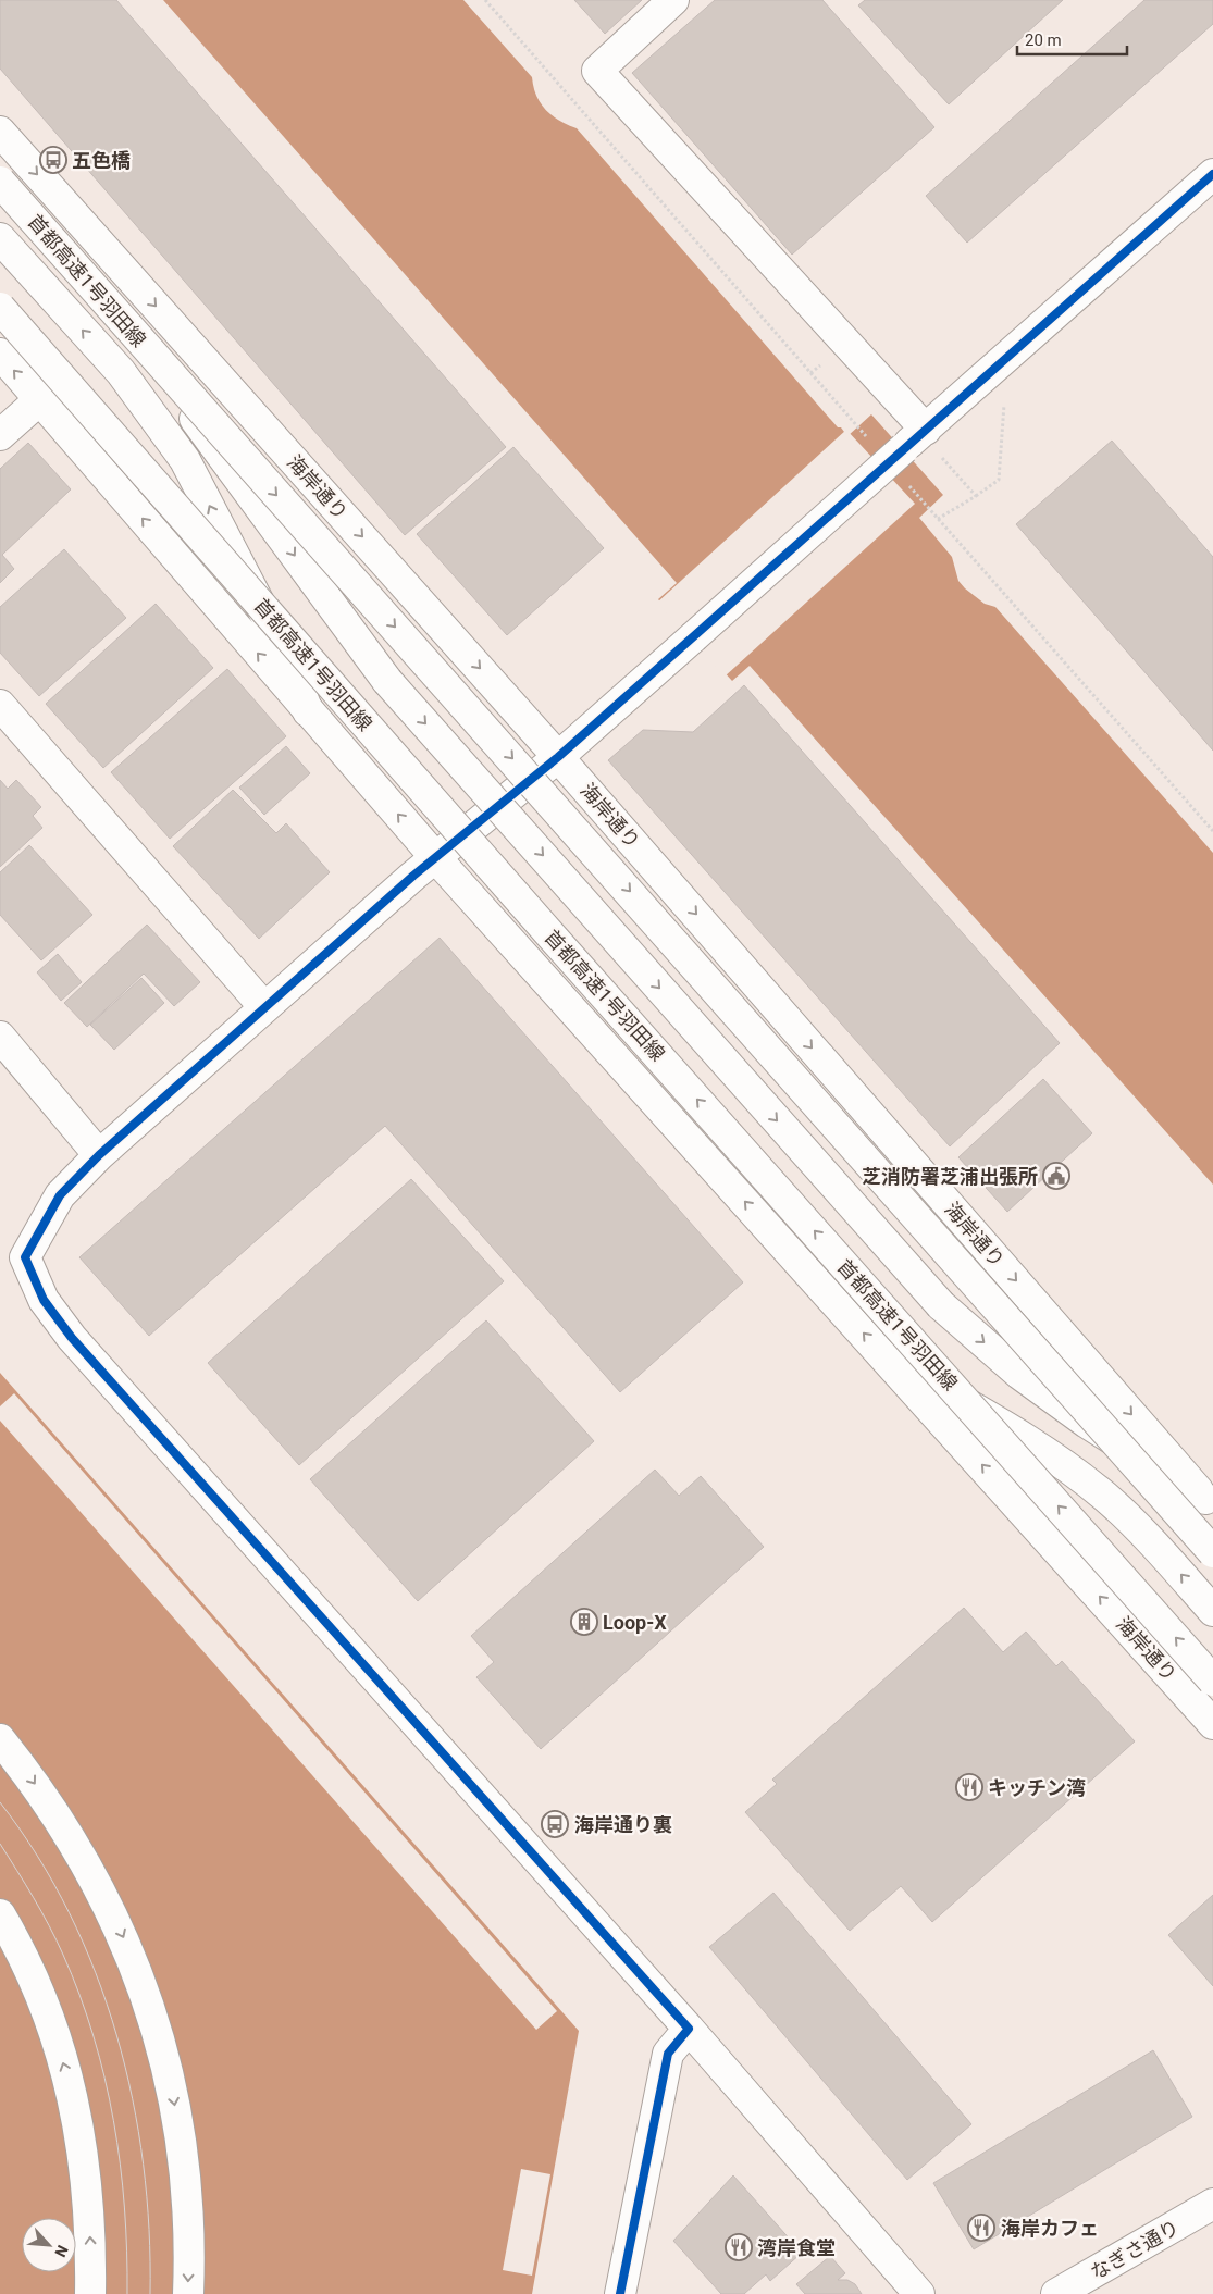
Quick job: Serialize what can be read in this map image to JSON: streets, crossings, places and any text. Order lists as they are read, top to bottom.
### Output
{
  "streets": {
    "main road": ["首都高速1号羽田線", "海岸通り", "なぎさ通り"]
  },
  "places": {
    "bus stop": ["五色橋", "海岸通り裏"],
    "public building": ["芝消防署芝浦出張所"],
    "building": ["Loop-X"],
    "restaurant": ["キッチン湾", "海岸カフェ", "湾岸食堂"]
  },
  "scale_bar": "20 m",
  "north": "bottom right"
}
